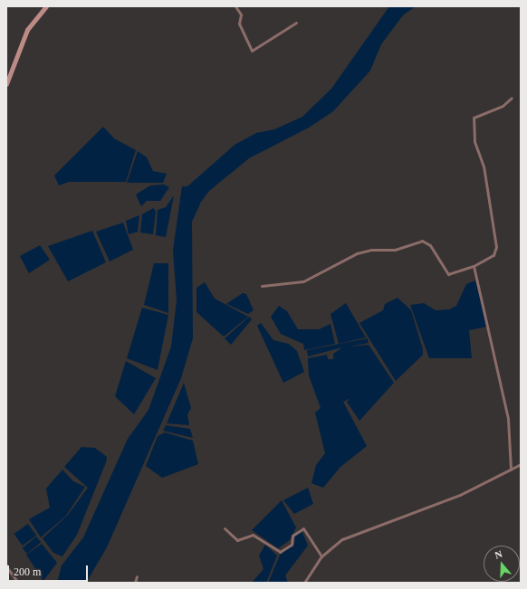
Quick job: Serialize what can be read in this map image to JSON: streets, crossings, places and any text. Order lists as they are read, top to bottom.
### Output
{
  "scale_bar": "200 m",
  "north": "top"
}
